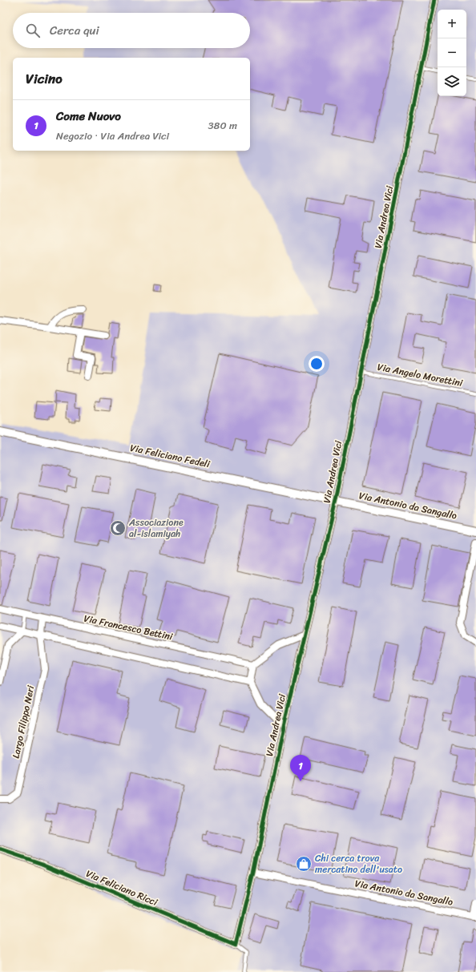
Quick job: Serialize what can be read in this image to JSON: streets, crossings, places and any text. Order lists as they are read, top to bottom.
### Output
{
  "streets": {
    "street": [
      "Via Andrea Vici",
      "Via Feliciano Fedeli",
      "Via Antonio da Sangallo",
      "Via Francesco Bettini",
      "Largo Filippo Neri",
      "Via Feliciano Ricci"
    ],
    "lane": ["Via Angelo Morettini"]
  },
  "crossings": [
    ["Via Andrea Vici", "Via Angelo Morettini"],
    ["Via Andrea Vici", "Via Feliciano Fedeli"],
    ["Via Andrea Vici", "Via Antonio da Sangallo"],
    ["Via Andrea Vici", "Via Feliciano Ricci"],
    ["Via Feliciano Fedeli", "Via Antonio da Sangallo"],
    ["Via Francesco Bettini", "Largo Filippo Neri"]
  ],
  "places": {
    "mosque": ["Associazione al-islamiyah"],
    "shop": ["Chi cerca trova mercatino dell'usato"]
  },
  "page": {
    "map_buttons": ["+", "−"],
    "search": "Cerca qui",
    "heading": "Vicino",
    "list": [
      {
        "mark": "1",
        "name": "Come Nuovo",
        "note": "Negozio · Via Andrea Vici",
        "value": "380 m"
      }
    ],
    "pins": "1"
  }
}
